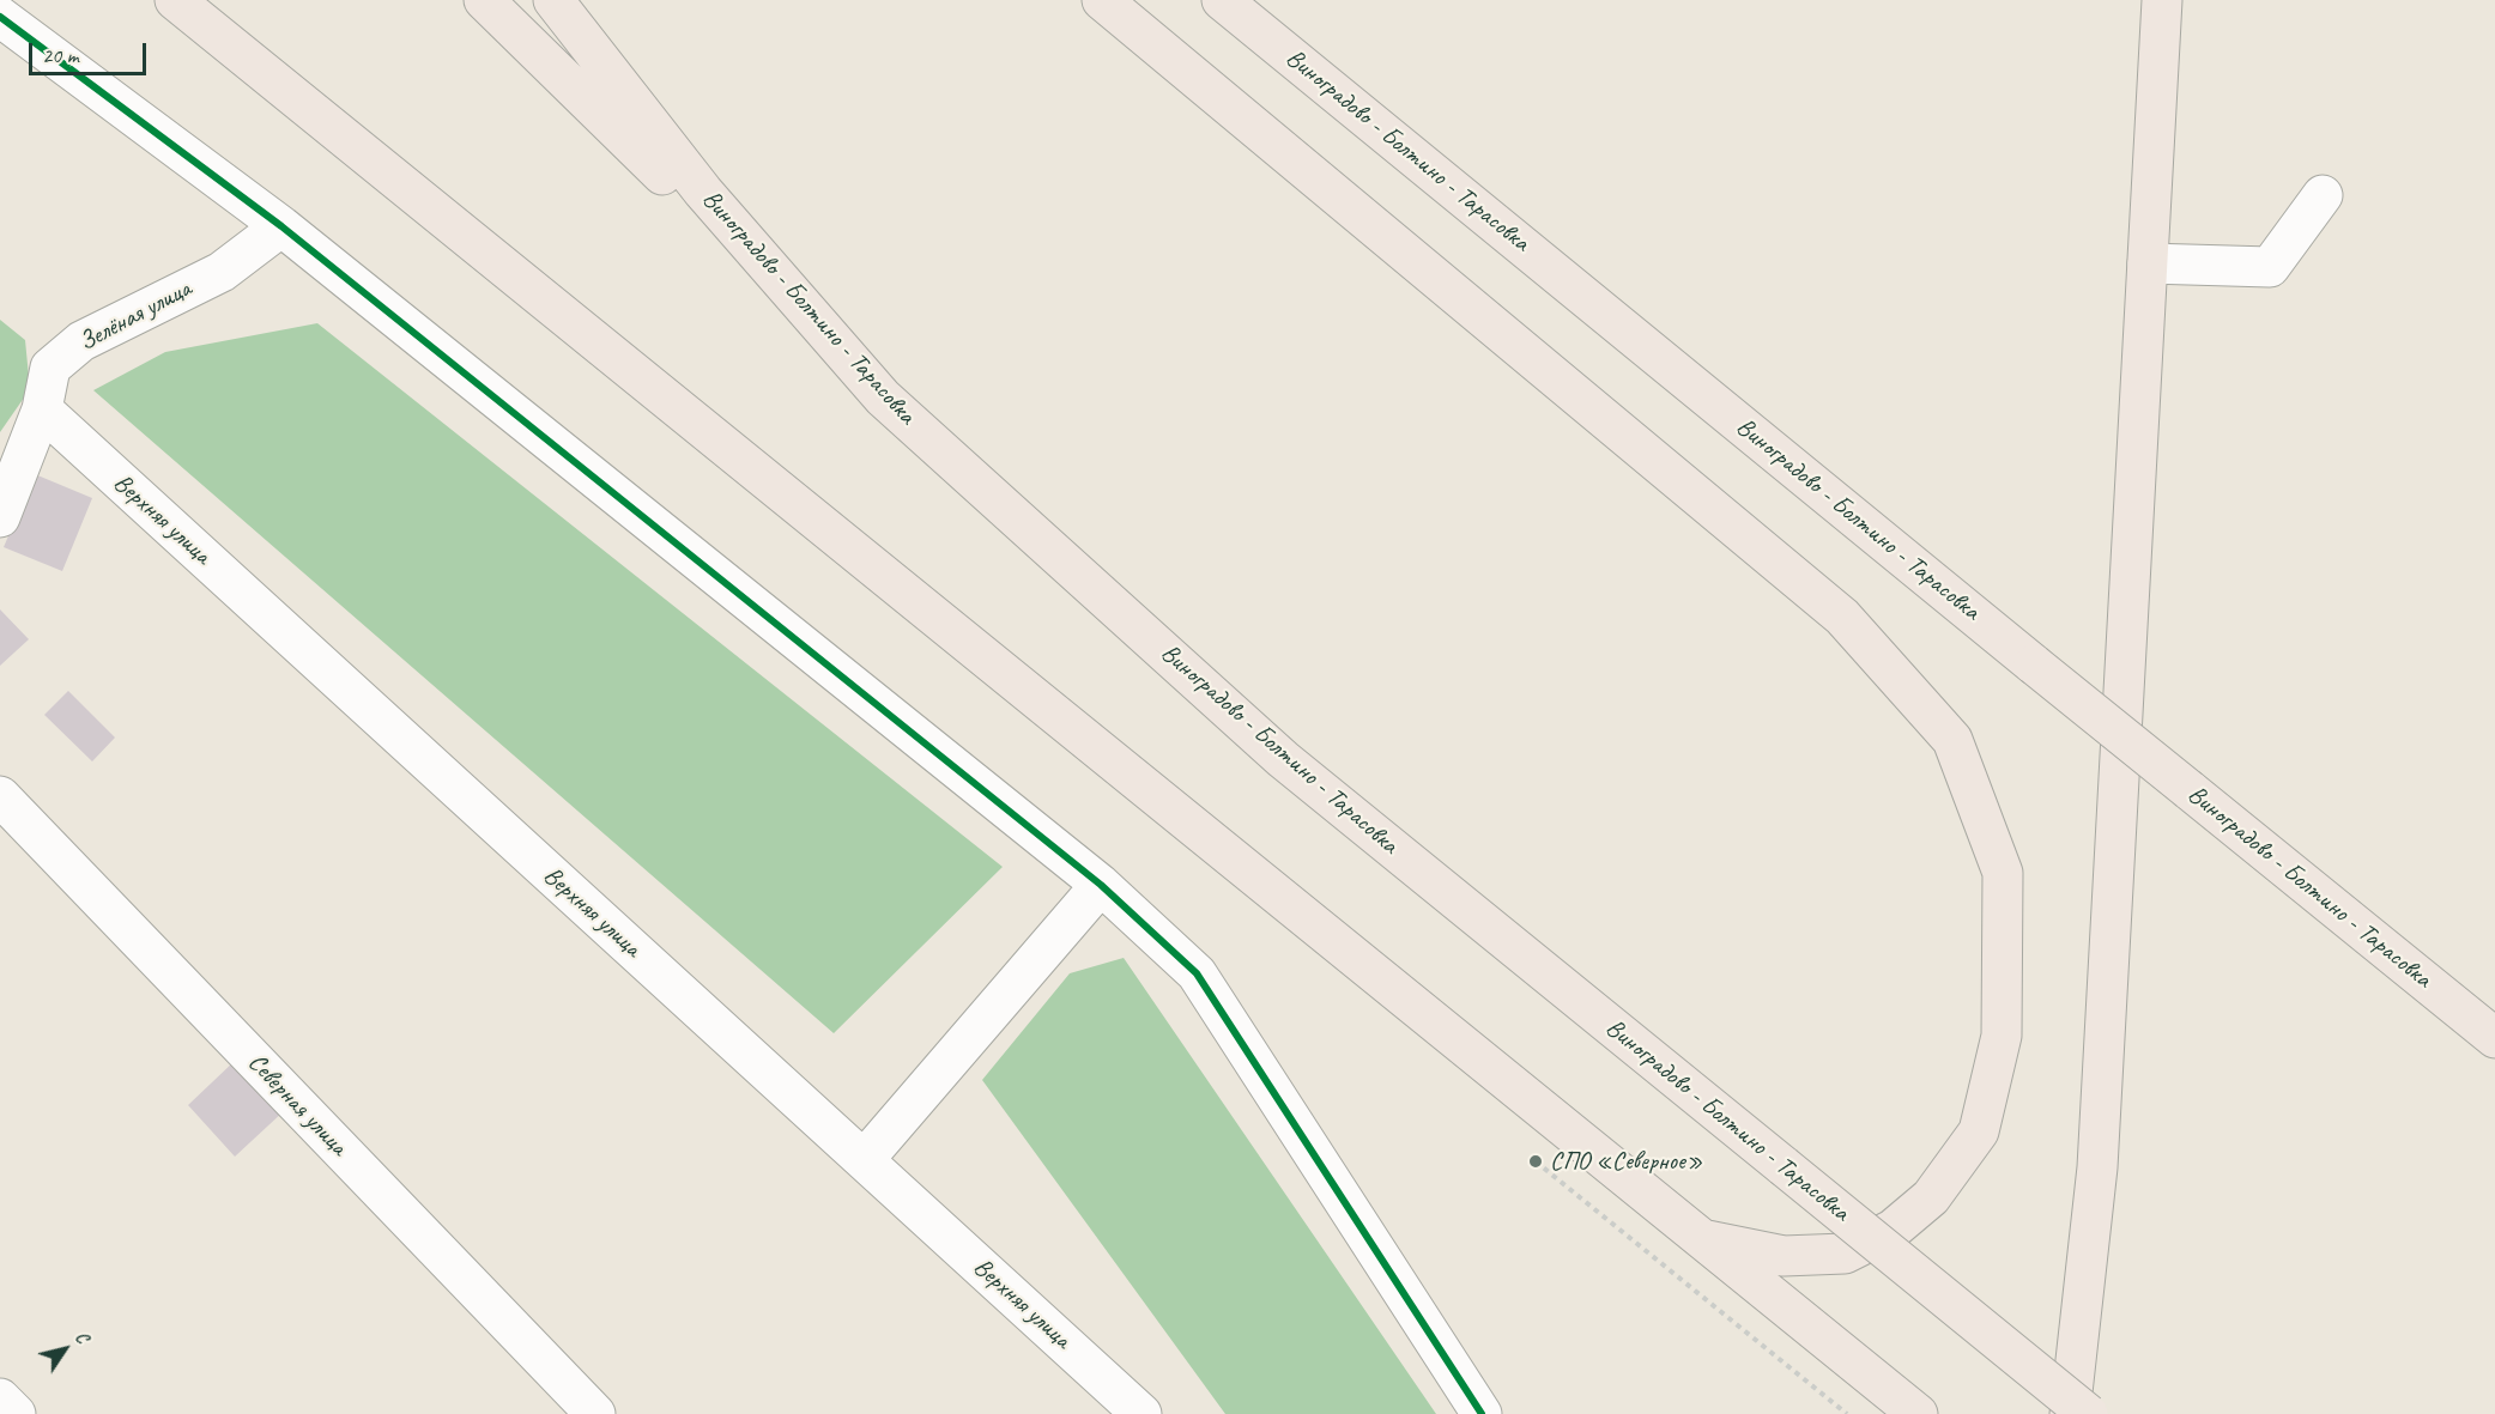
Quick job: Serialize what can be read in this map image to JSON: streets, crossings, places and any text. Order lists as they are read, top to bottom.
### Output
{
  "streets": {
    "main road": ["Виноградово - Болтино - Тарасовка"],
    "street": ["Зелёная улица", "Верхняя улица", "Северная улица"]
  },
  "crossings": [
    ["Зелёная улица", "Верхняя улица"]
  ],
  "places": ["СПО «Северное»"],
  "scale_bar": "20 m",
  "north": "top right"
}
